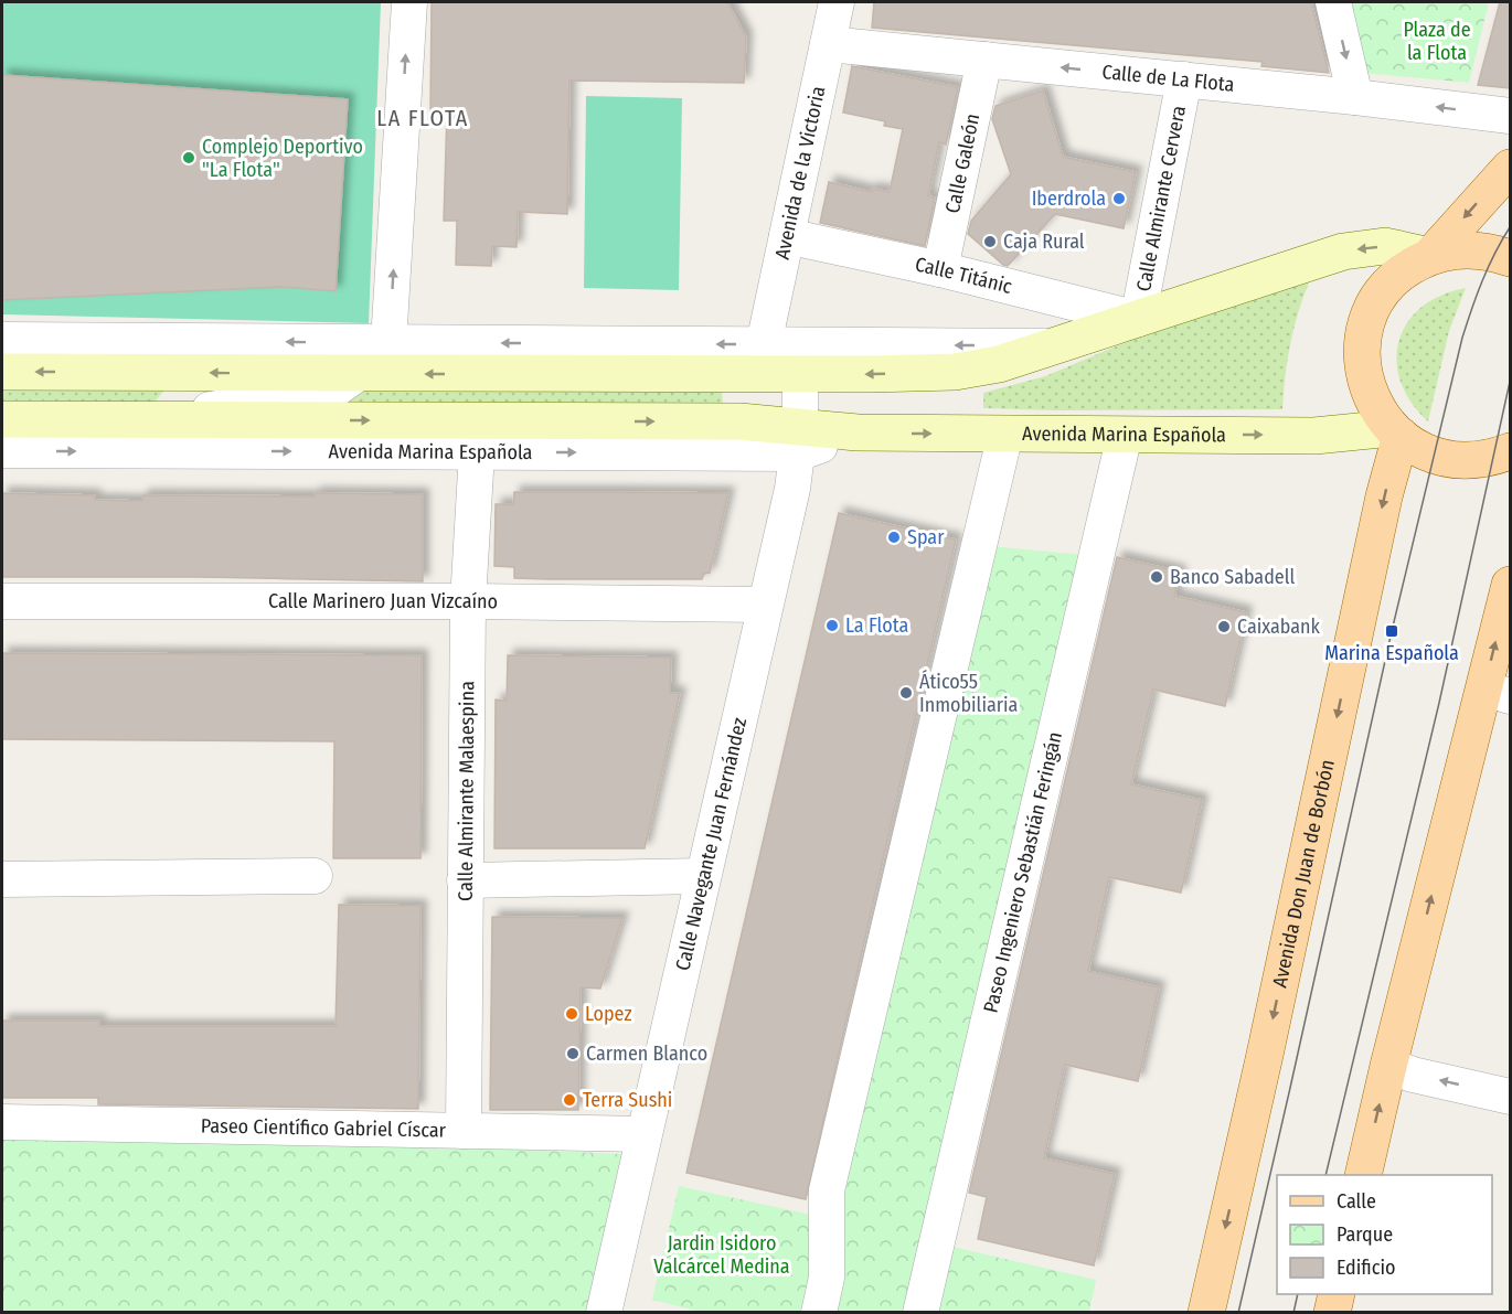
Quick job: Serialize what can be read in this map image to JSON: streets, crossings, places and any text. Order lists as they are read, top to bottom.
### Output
{
  "streets": {
    "main road": ["Avenida Marina Española", "Avenida Don Juan de Borbón"],
    "street": [
      "Calle de La Flota",
      "Calle Galeón",
      "Avenida de la Victoria",
      "Calle Almirante Cervera",
      "Calle Titánic",
      "Calle Marinero Juan Vizcaíno",
      "Calle Almirante Malaespina",
      "Calle Navegante Juan Fernández",
      "Paseo Ingeniero Sebastián Feringán",
      "Paseo Científico Gabriel Císcar"
    ]
  },
  "crossings": [
    ["Calle de La Flota", "Calle Galeón"],
    ["Calle de La Flota", "Avenida de la Victoria"],
    ["Calle de La Flota", "Calle Almirante Cervera"],
    ["Calle Galeón", "Calle Titánic"],
    ["Avenida de la Victoria", "Calle Titánic"],
    ["Calle Almirante Cervera", "Calle Titánic"],
    ["Avenida Marina Española", "Calle Almirante Malaespina"],
    ["Avenida Marina Española", "Calle Navegante Juan Fernández"],
    ["Avenida Marina Española", "Paseo Ingeniero Sebastián Feringán"],
    ["Avenida Marina Española", "Avenida Don Juan de Borbón"],
    ["Calle Marinero Juan Vizcaíno", "Calle Almirante Malaespina"],
    ["Calle Marinero Juan Vizcaíno", "Calle Navegante Juan Fernández"],
    ["Calle Almirante Malaespina", "Paseo Científico Gabriel Císcar"],
    ["Calle Navegante Juan Fernández", "Paseo Científico Gabriel Císcar"]
  ],
  "one_way": ["Calle de La Flota"],
  "districts": ["LA FLOTA"],
  "parks": ["Plaza de la Flota", "Jardin Isidoro Valcárcel Medina"],
  "places": {
    "other": [
      "Complejo Deportivo \"La Flota\"",
      "Iberdrola",
      "Caja Rural",
      "Spar",
      "Banco Sabadell",
      "La Flota",
      "Caixabank",
      "Ático55 Inmobiliaria",
      "Lopez",
      "Carmen Blanco",
      "Terra Sushi"
    ],
    "transit": ["Marina Española"]
  },
  "legend": ["Calle", "Parque", "Edificio"]
}
